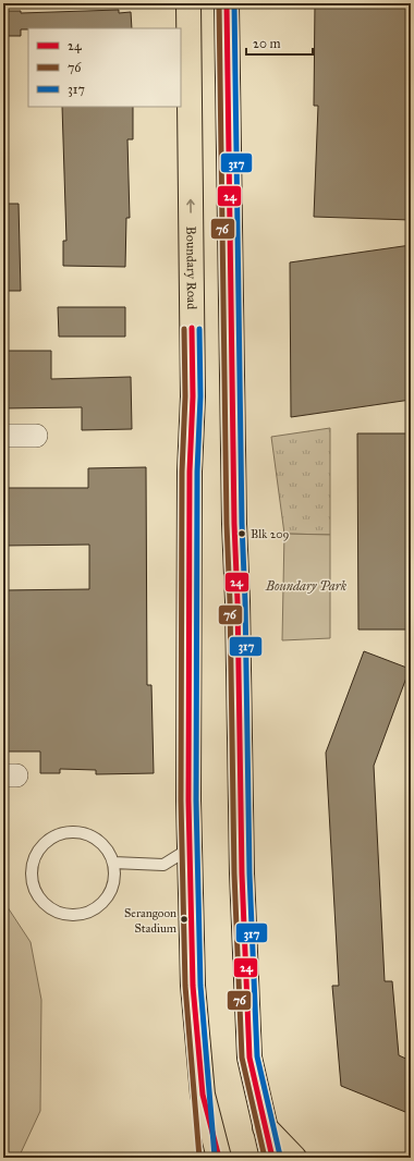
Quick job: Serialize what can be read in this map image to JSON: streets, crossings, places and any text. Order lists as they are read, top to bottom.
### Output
{
  "streets": {
    "main road": ["Boundary Road"]
  },
  "parks": ["Boundary Park"],
  "places": ["Blk 209", "Serangoon Stadium"],
  "lines": ["transit line 24", "transit line 76", "transit line 317"],
  "legend": ["24", "76", "317"],
  "scale_bar": "20 m"
}
